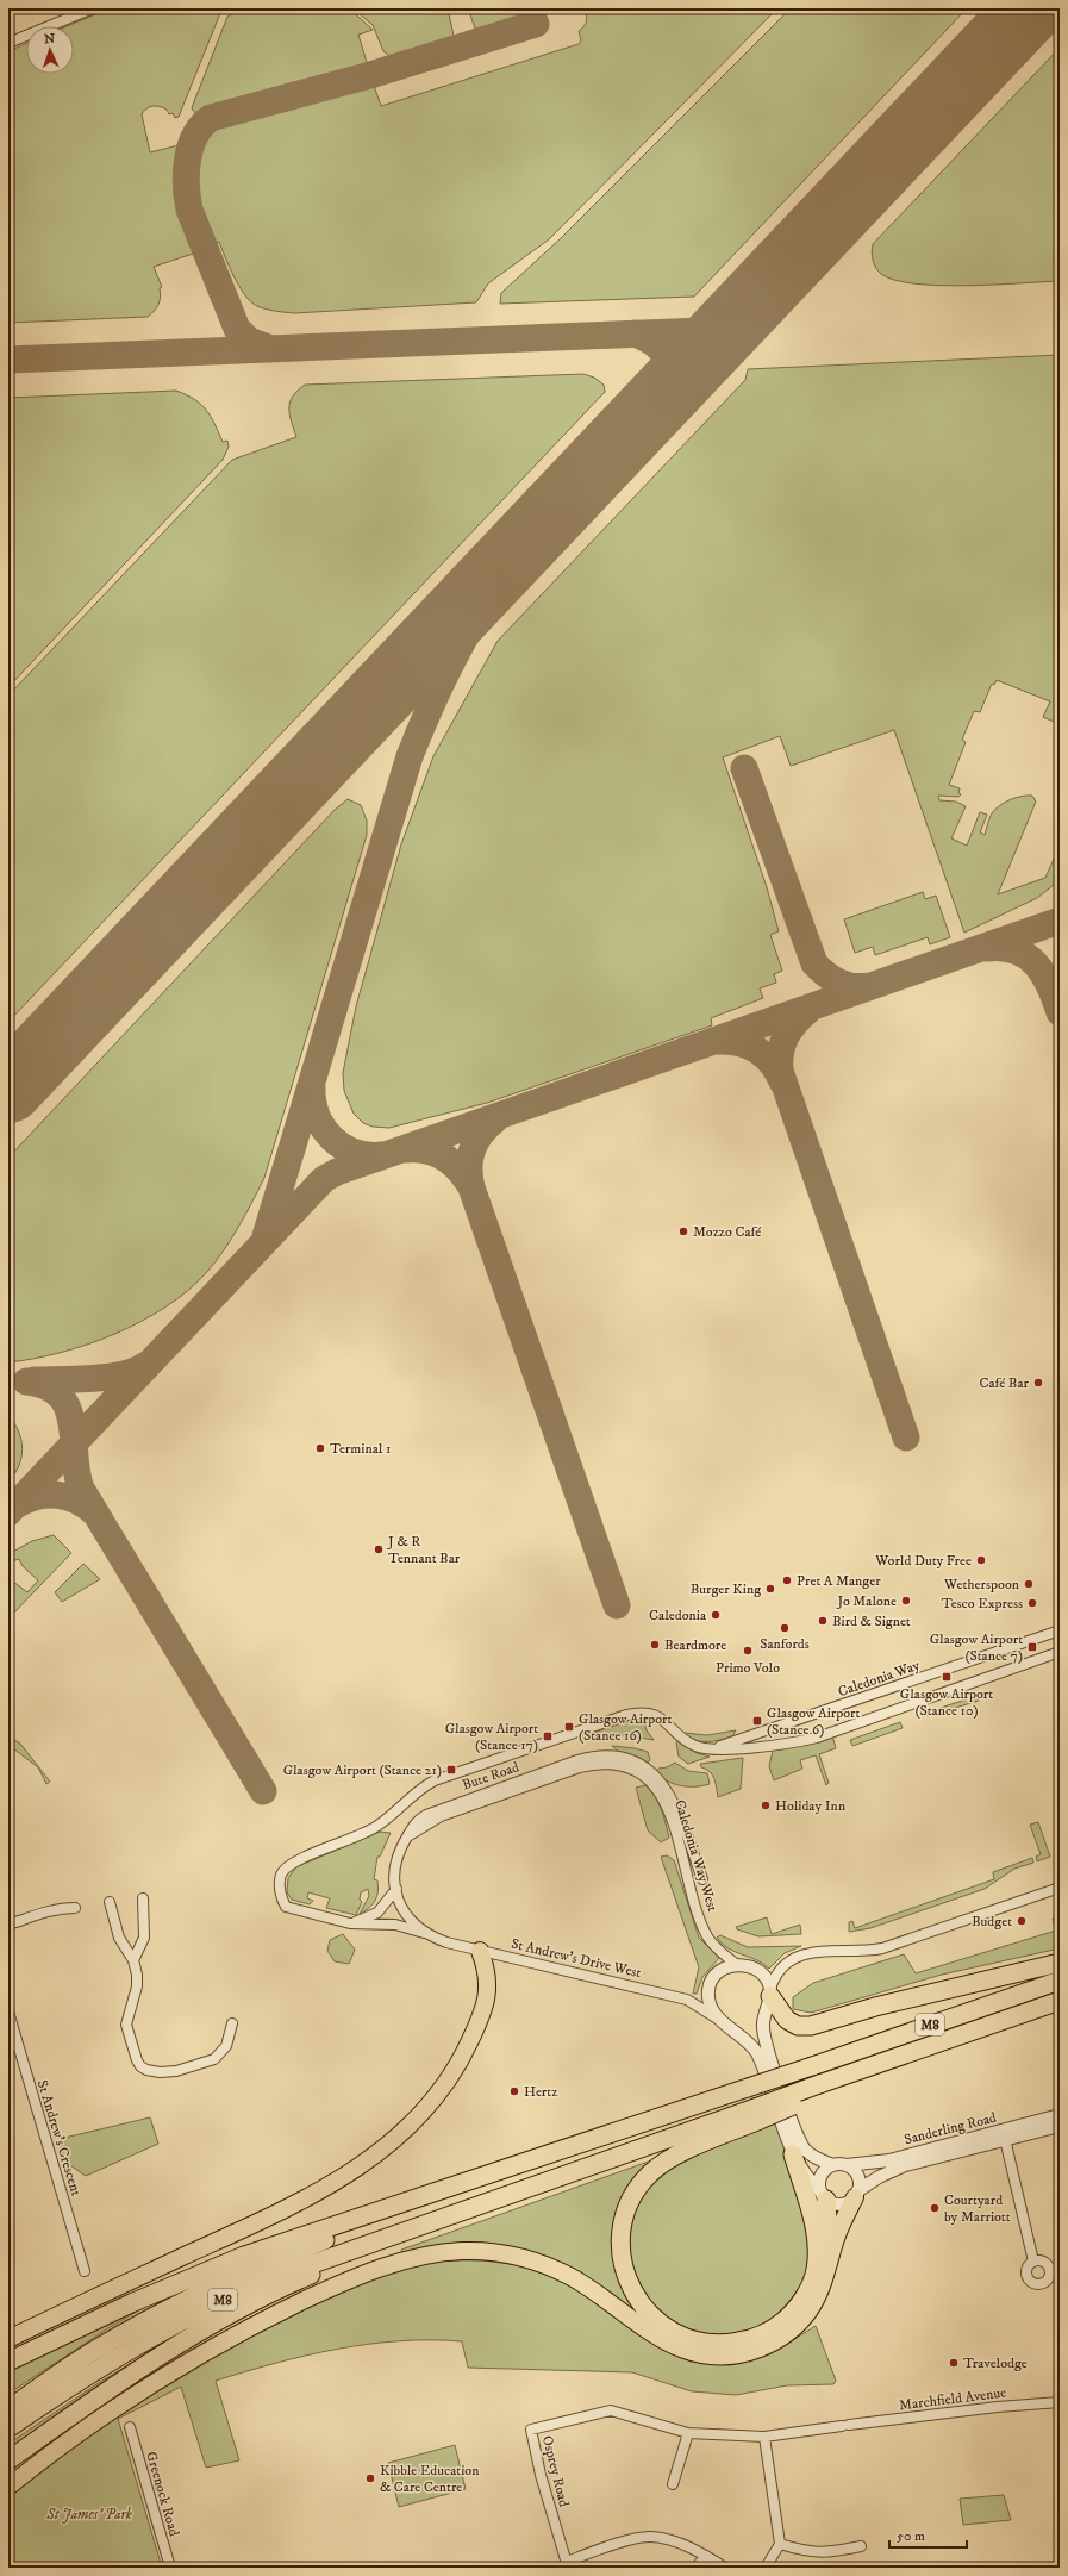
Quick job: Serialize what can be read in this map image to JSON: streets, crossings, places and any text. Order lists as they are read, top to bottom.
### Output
{
  "streets": {
    "highway": ["M8"],
    "street": [
      "Caledonia Way",
      "Bute Road",
      "Caledonia Way West",
      "St Andrew's Drive West",
      "Sanderling Road",
      "St Andrew's Crescent",
      "Marchfield Avenue",
      "Osprey Road",
      "Greenock Road"
    ]
  },
  "crossings": [
    ["Caledonia Way", "St Andrew's Drive West"],
    ["Bute Road", "Caledonia Way West"],
    ["Bute Road", "St Andrew's Drive West"],
    ["Marchfield Avenue", "Osprey Road"]
  ],
  "parks": ["St James' Park"],
  "places": {
    "other": [
      "Mozzo Café",
      "Café Bar",
      "Terminal 1",
      "J & R Tennant Bar",
      "World Duty Free",
      "Pret A Manger",
      "Wetherspoon",
      "Burger King",
      "Jo Malone",
      "Tesco Express",
      "Caledonia",
      "Bird & Signet",
      "Sanfords",
      "Beardmore",
      "Primo Volo",
      "Holiday Inn",
      "Budget",
      "Hertz",
      "Courtyard by Marriott",
      "Travelodge",
      "Kibble Education & Care Centre"
    ],
    "transit": [
      "Glasgow Airport (Stance 7)",
      "Glasgow Airport (Stance 10)",
      "Glasgow Airport (Stance 6)",
      "Glasgow Airport (Stance 16)",
      "Glasgow Airport (Stance 17)",
      "Glasgow Airport (Stance 21)"
    ]
  },
  "scale_bar": "50 m",
  "north": "top"
}
